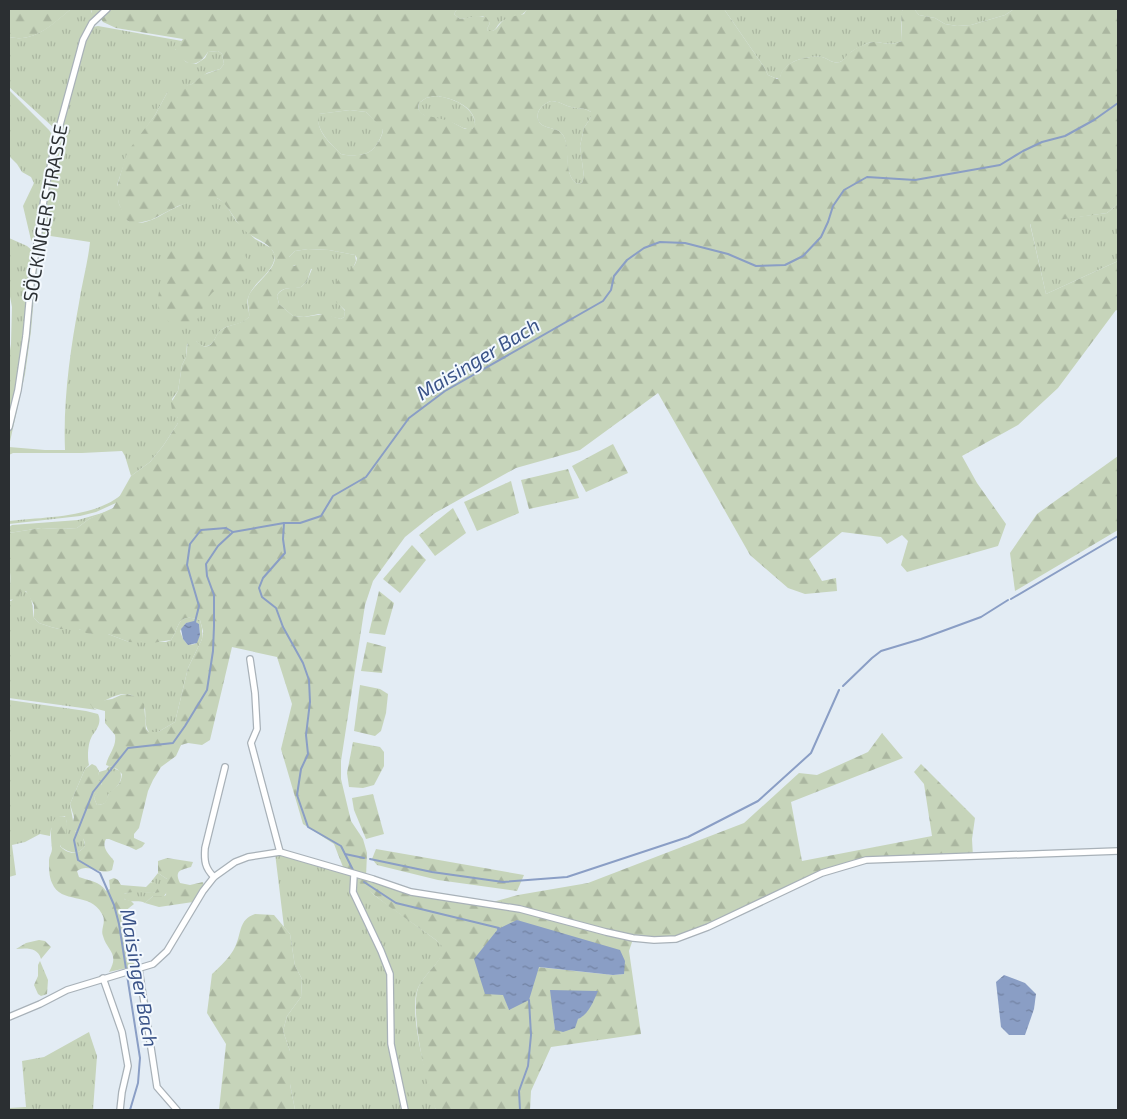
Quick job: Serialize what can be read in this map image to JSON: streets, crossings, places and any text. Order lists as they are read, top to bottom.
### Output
{
  "streets": {
    "street": ["SÖCKINGER STRASSE"]
  },
  "water": ["Maisinger Bach"]
}
